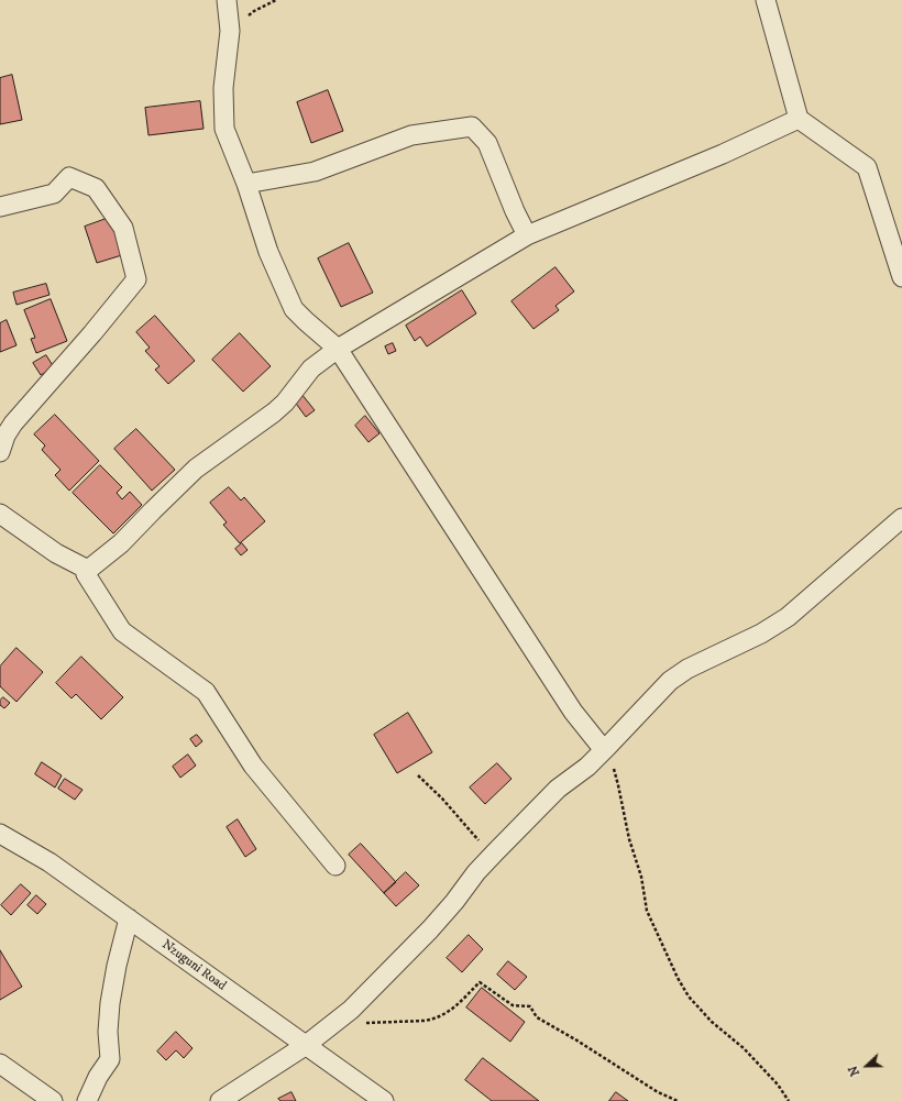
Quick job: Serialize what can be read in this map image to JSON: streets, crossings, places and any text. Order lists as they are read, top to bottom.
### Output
{
  "streets": {
    "street": ["Nzuguni Road"]
  },
  "north": "left"
}
